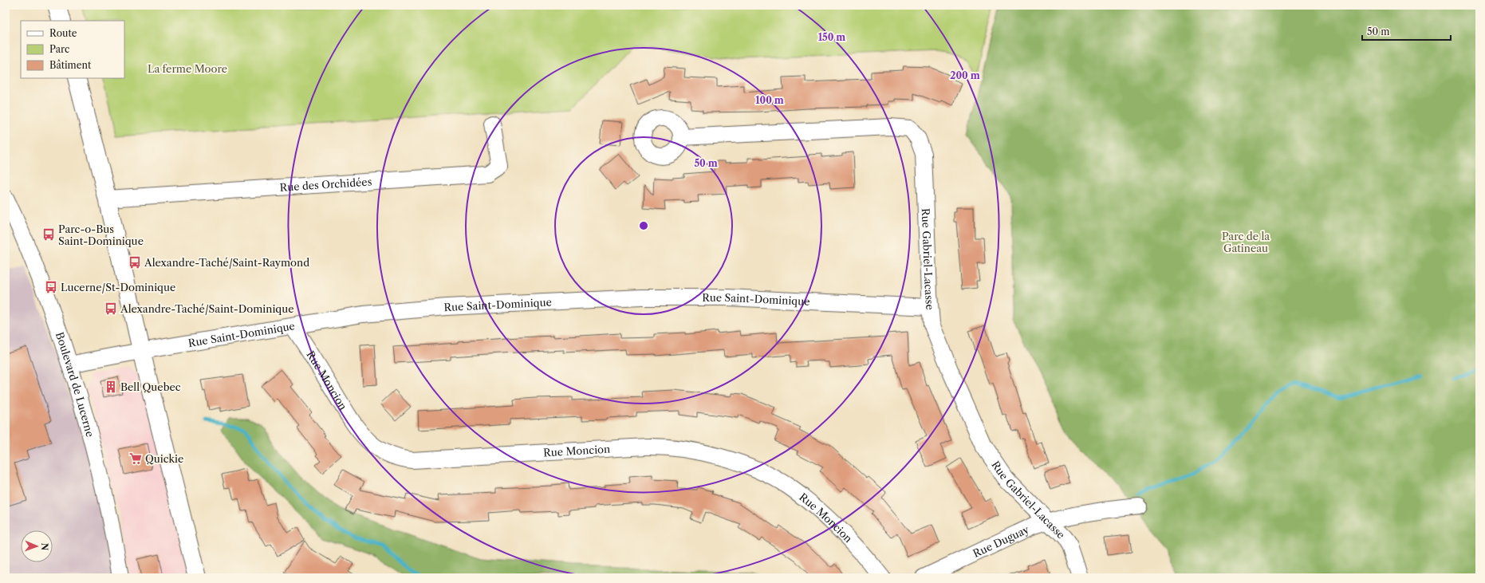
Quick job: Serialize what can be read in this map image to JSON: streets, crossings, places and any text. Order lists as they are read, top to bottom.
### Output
{
  "streets": {
    "street": [
      "Rue des Orchidées",
      "Rue Gabriel-Lacasse",
      "Rue Saint-Dominique",
      "Rue Moncion",
      "Boulevard de Lucerne",
      "Rue Duguay"
    ]
  },
  "crossings": [
    ["Rue Gabriel-Lacasse", "Rue Saint-Dominique"],
    ["Rue Gabriel-Lacasse", "Rue Duguay"],
    ["Rue Saint-Dominique", "Rue Moncion"],
    ["Rue Saint-Dominique", "Boulevard de Lucerne"]
  ],
  "parks": ["La ferme Moore", "Parc de la Gatineau"],
  "places": {
    "bus stop": [
      "Parc-o-Bus Saint-Dominique",
      "Alexandre-Taché/Saint-Raymond",
      "Lucerne/St-Dominique",
      "Alexandre-Taché/Saint-Dominique"
    ],
    "building": ["Bell Quebec"],
    "supermarket": ["Quickie"]
  },
  "legend": ["Route", "Parc", "Bâtiment"],
  "scale_bar": "50 m",
  "north": "right",
  "rings": [
    "150 m",
    "200 m",
    "100 m",
    "50 m"
  ]
}
